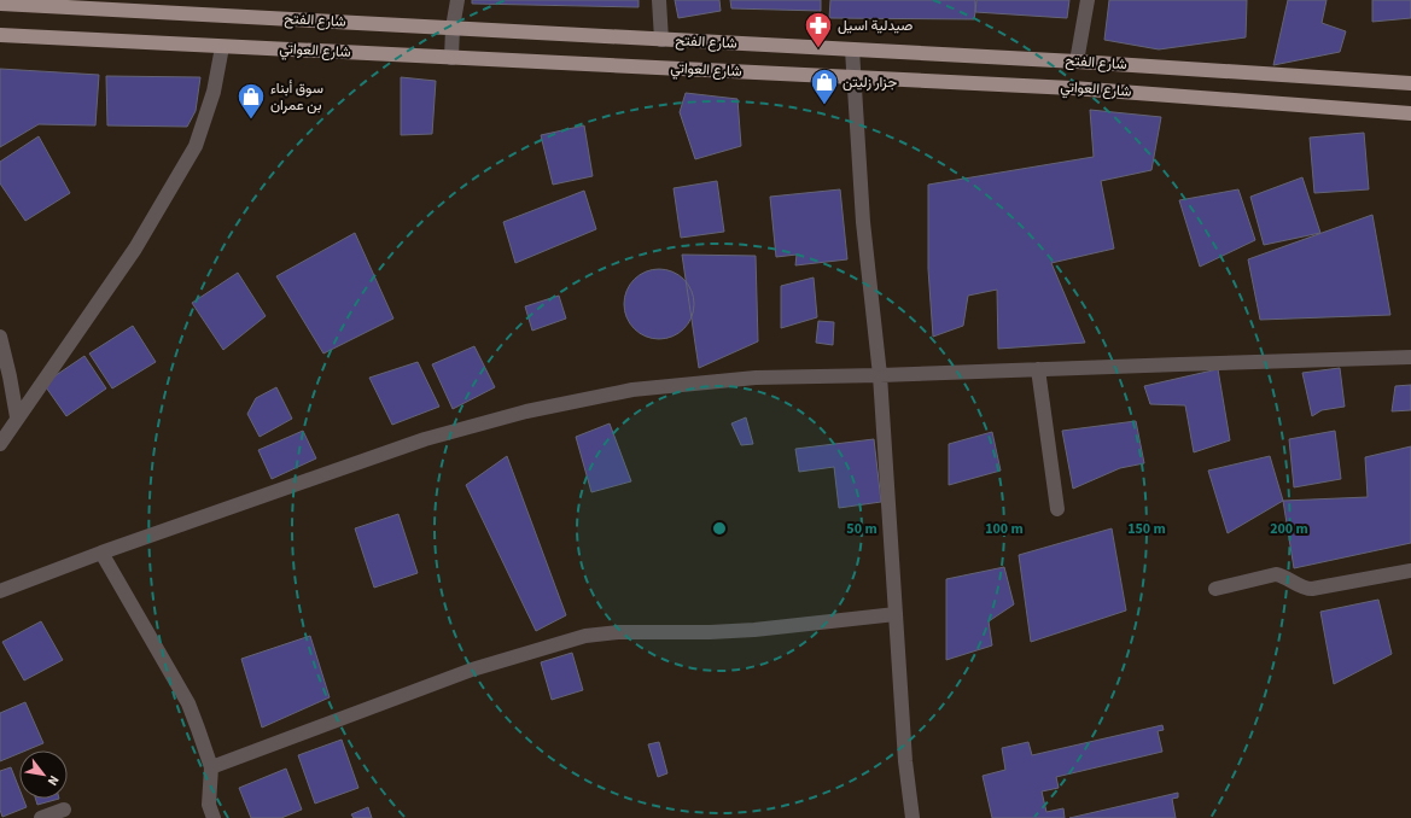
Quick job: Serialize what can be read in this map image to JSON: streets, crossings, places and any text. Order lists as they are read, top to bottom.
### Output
{
  "streets": {
    "main road": ["شارع الفتح", "شارع العواتي"]
  },
  "places": {
    "pharmacy": ["صيدلية اسيل"],
    "shop": ["جزار زليتن", "سوق أبناء بن عمران"]
  },
  "north": "bottom right",
  "rings": [
    "50 m",
    "100 m",
    "150 m",
    "200 m"
  ]
}
